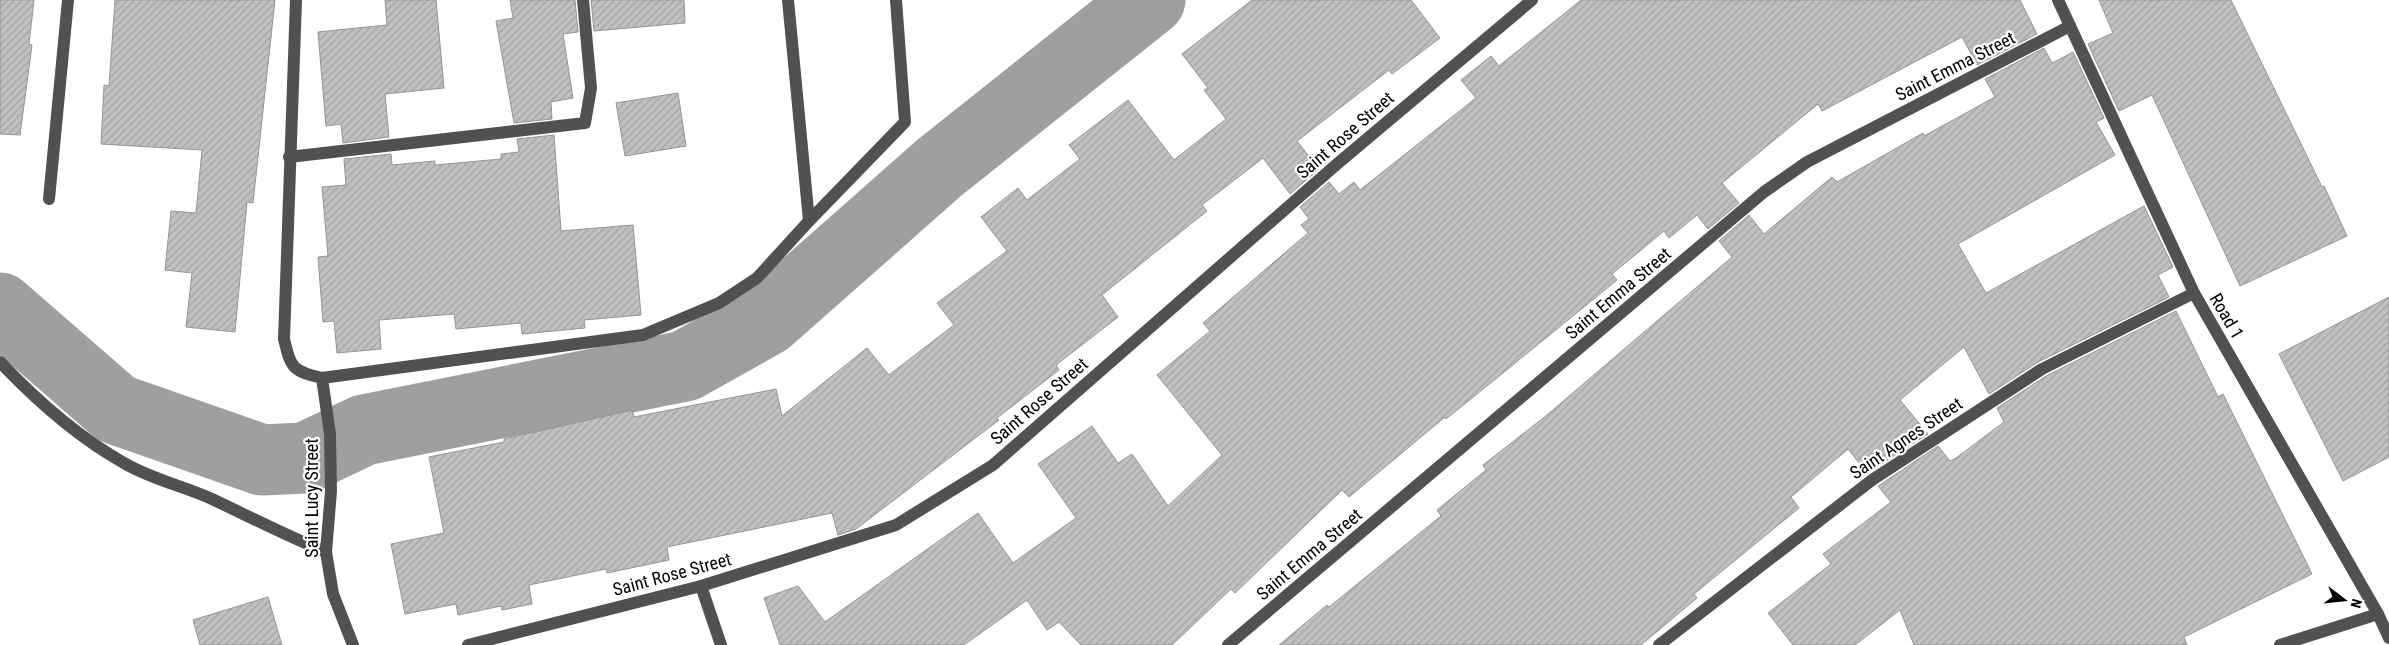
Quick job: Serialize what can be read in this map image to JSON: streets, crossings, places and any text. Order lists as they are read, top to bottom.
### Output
{
  "streets": {
    "street": [
      "Saint Emma Street",
      "Saint Rose Street",
      "Road 1",
      "Saint Agnes Street",
      "Saint Lucy Street"
    ]
  },
  "crossings": [
    ["Saint Emma Street", "Road 1"],
    ["Road 1", "Saint Agnes Street"]
  ],
  "north": "right"
}
